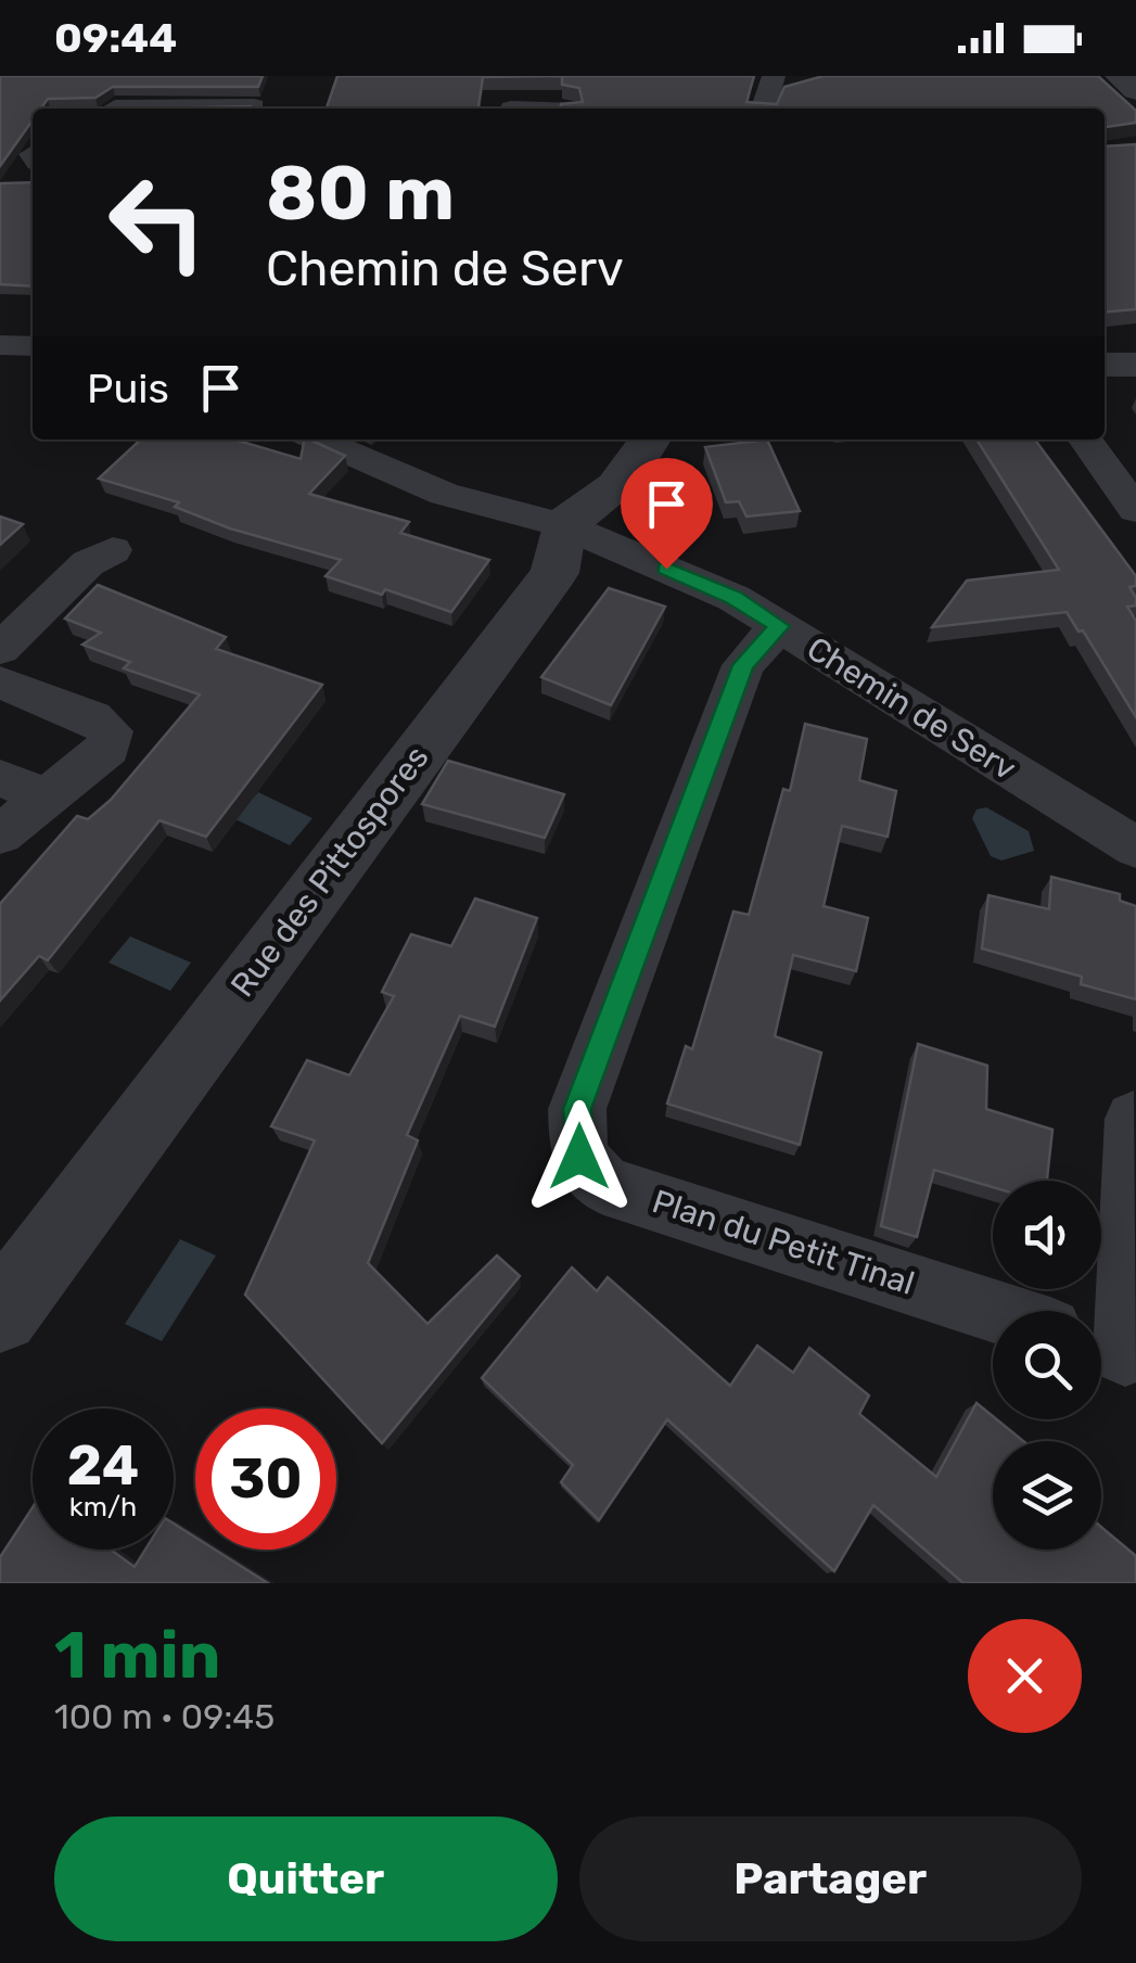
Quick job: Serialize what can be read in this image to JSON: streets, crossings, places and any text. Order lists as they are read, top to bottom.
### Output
{
  "streets": {
    "street": ["Chemin de Serv", "Rue des Pittospores", "Plan du Petit Tinal"]
  },
  "crossings": [
    ["Chemin de Serv", "Rue des Pittospores"],
    ["Chemin de Serv", "Plan du Petit Tinal"]
  ],
  "page": {
    "status": "09:44",
    "turn": ["80 m", "Chemin de Serv"],
    "then": "Puis",
    "speed": "24 km/h",
    "limit": "30",
    "heading": ["1 min", "100 m · 09:45"],
    "buttons": ["Quitter", "Partager"]
  }
}
